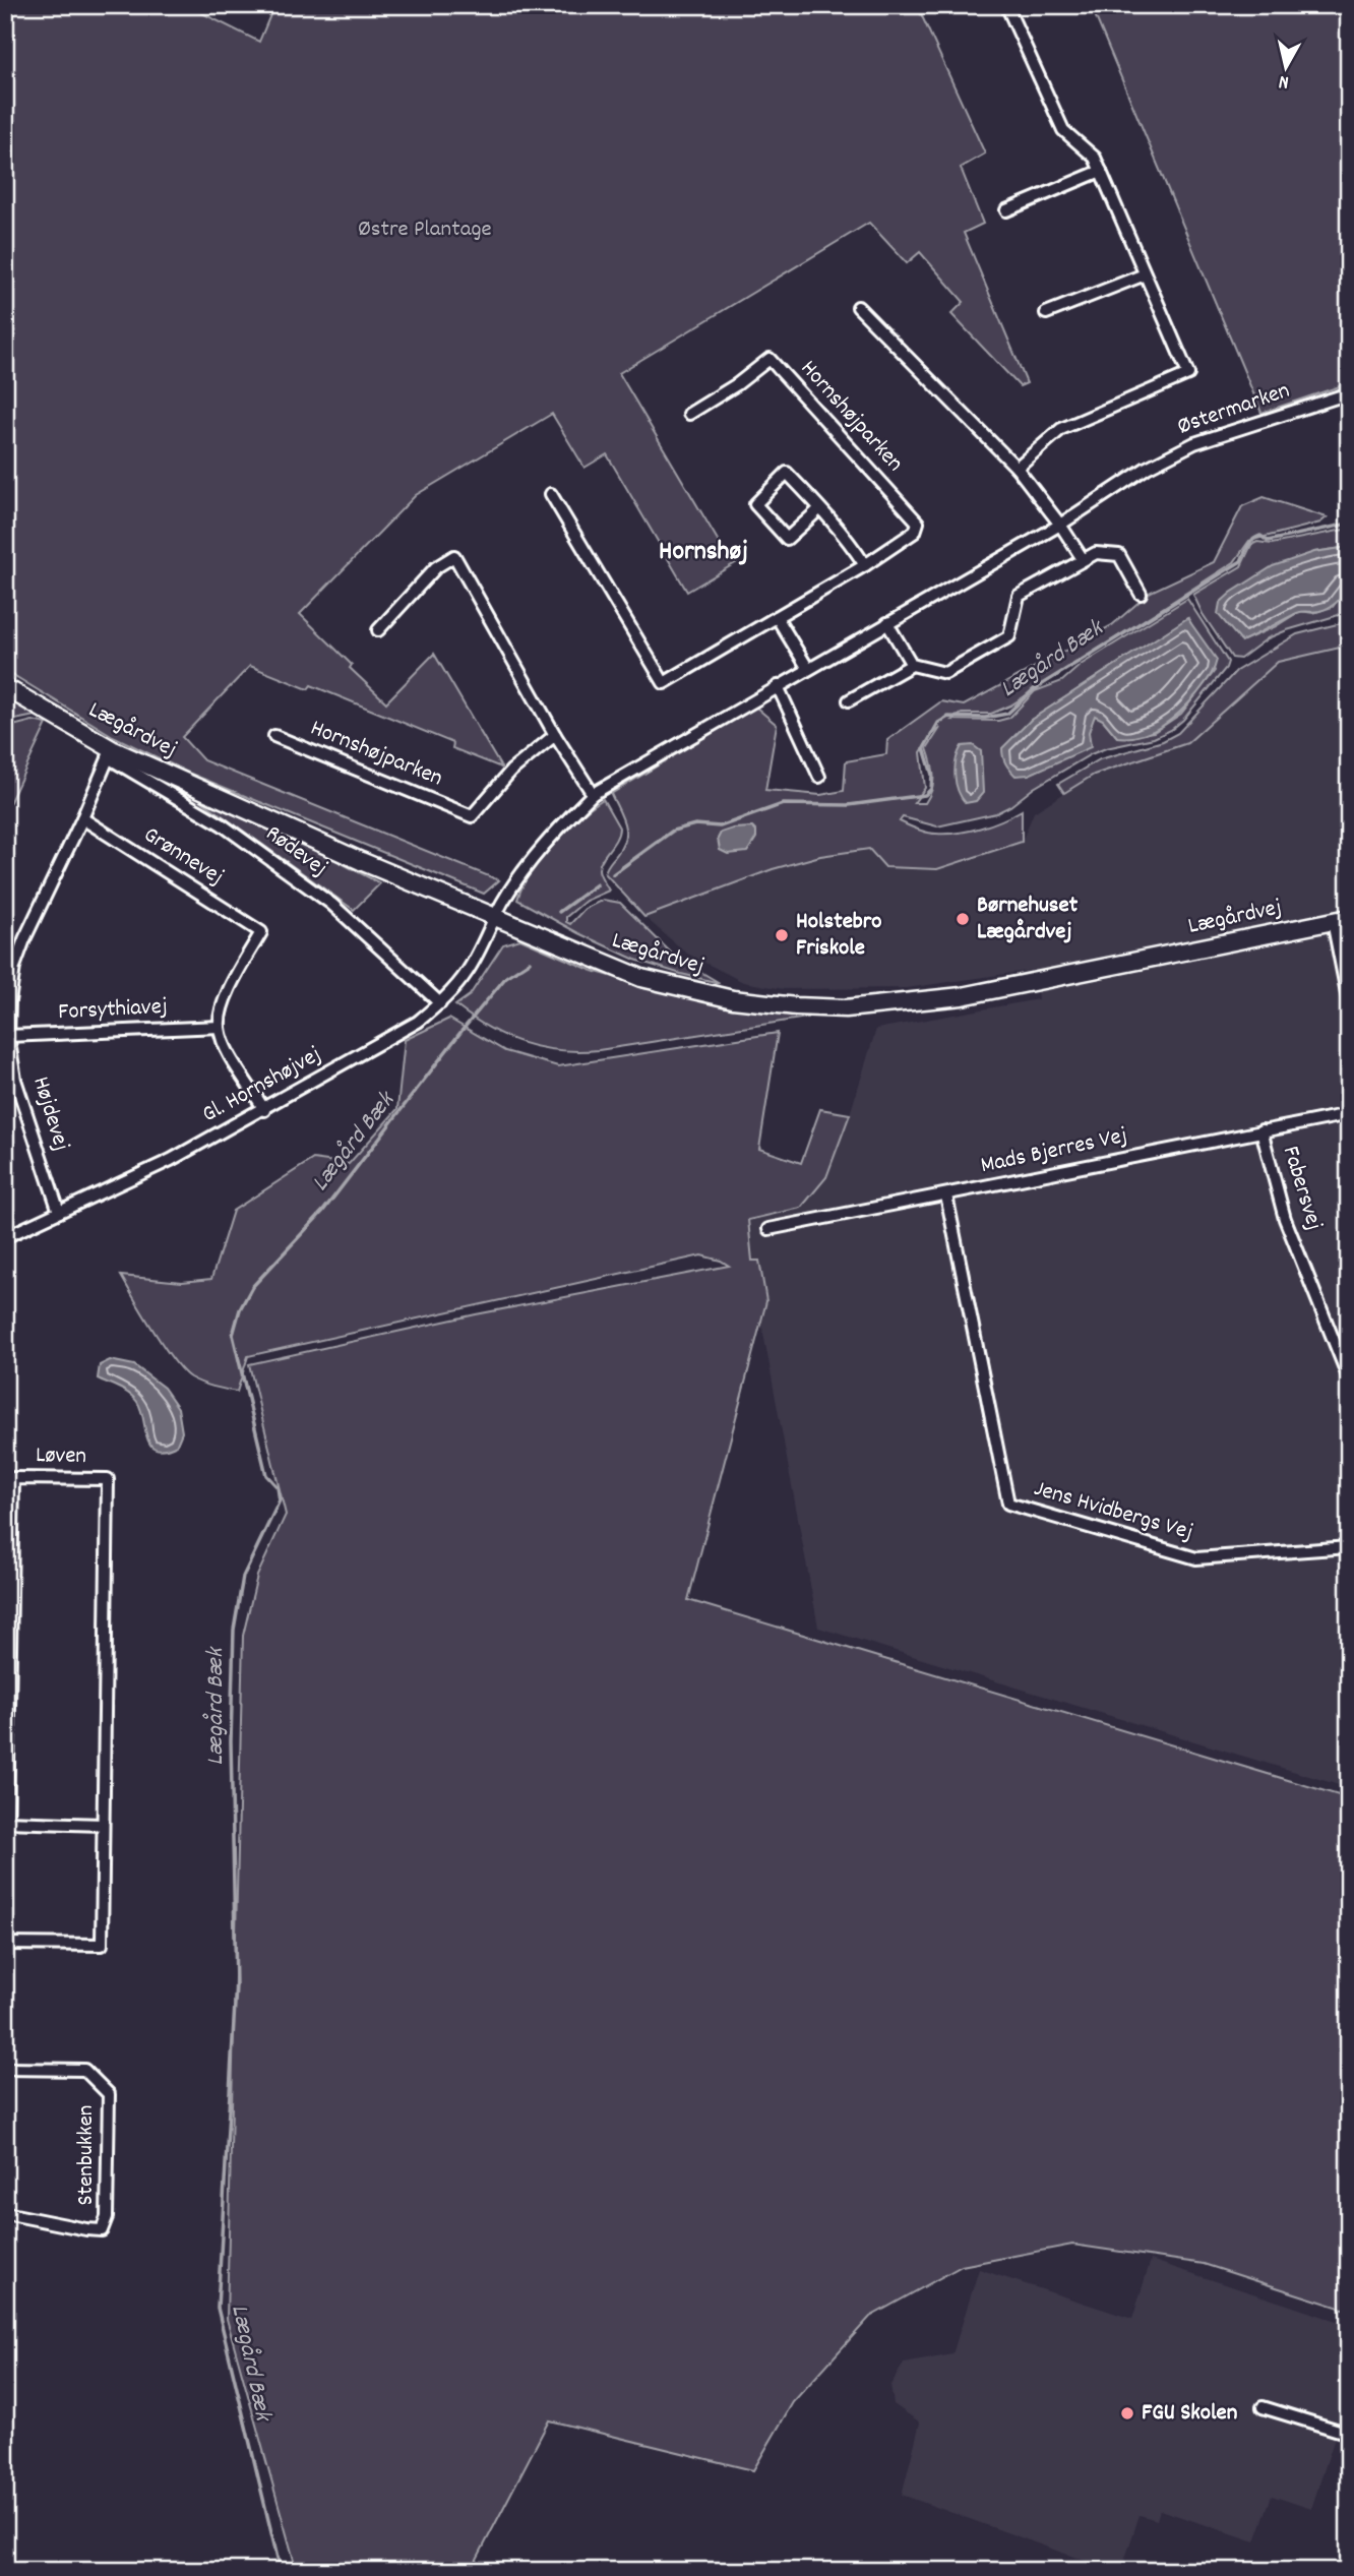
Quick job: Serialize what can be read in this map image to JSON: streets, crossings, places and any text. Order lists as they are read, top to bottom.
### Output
{
  "streets": {
    "street": [
      "Østermarken",
      "Hornshøjparken",
      "Lægårdvej",
      "Rødevej",
      "Grønnevej",
      "Forsythiavej",
      "Gl. Hornshøjvej",
      "Højdevej",
      "Mads Bjerres Vej",
      "Fabersvej",
      "Løven",
      "Jens Hvidbergs Vej",
      "Stenbukken"
    ]
  },
  "crossings": [
    ["Lægårdvej", "Rødevej"],
    ["Lægårdvej", "Gl. Hornshøjvej"],
    ["Lægårdvej", "Højdevej"],
    ["Rødevej", "Gl. Hornshøjvej"],
    ["Rødevej", "Højdevej"],
    ["Grønnevej", "Forsythiavej"],
    ["Grønnevej", "Højdevej"],
    ["Forsythiavej", "Højdevej"],
    ["Gl. Hornshøjvej", "Højdevej"],
    ["Mads Bjerres Vej", "Fabersvej"],
    ["Mads Bjerres Vej", "Jens Hvidbergs Vej"]
  ],
  "districts": ["Hornshøj"],
  "water": ["Lægård Bæk"],
  "parks": ["Østre Plantage"],
  "places": ["Børnehuset Lægårdvej", "Holstebro Friskole", "FGU Skolen"],
  "north": "bottom"
}
